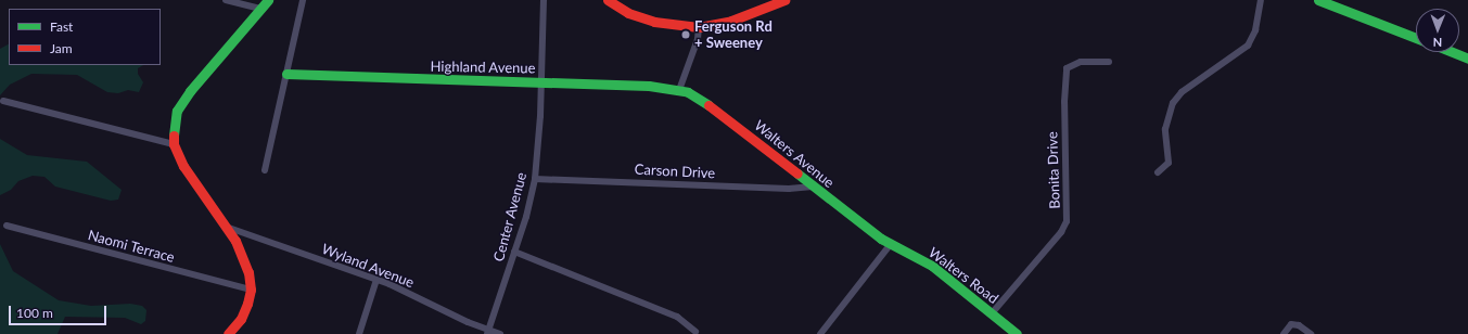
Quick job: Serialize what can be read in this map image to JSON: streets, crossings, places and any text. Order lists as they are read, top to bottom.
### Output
{
  "streets": {
    "street": [
      "Highland Avenue",
      "Walters Avenue",
      "Bonita Drive",
      "Carson Drive",
      "Center Avenue",
      "Naomi Terrace",
      "Wyland Avenue",
      "Walters Road"
    ]
  },
  "crossings": [
    ["Highland Avenue", "Walters Avenue"],
    ["Highland Avenue", "Center Avenue"],
    ["Walters Avenue", "Carson Drive"],
    ["Walters Avenue", "Walters Road"],
    ["Bonita Drive", "Walters Road"],
    ["Carson Drive", "Center Avenue"],
    ["Center Avenue", "Wyland Avenue"]
  ],
  "places": ["Ferguson Rd + Sweeney"],
  "legend": ["Fast", "Jam"],
  "scale_bar": "100 m",
  "north": "bottom"
}
